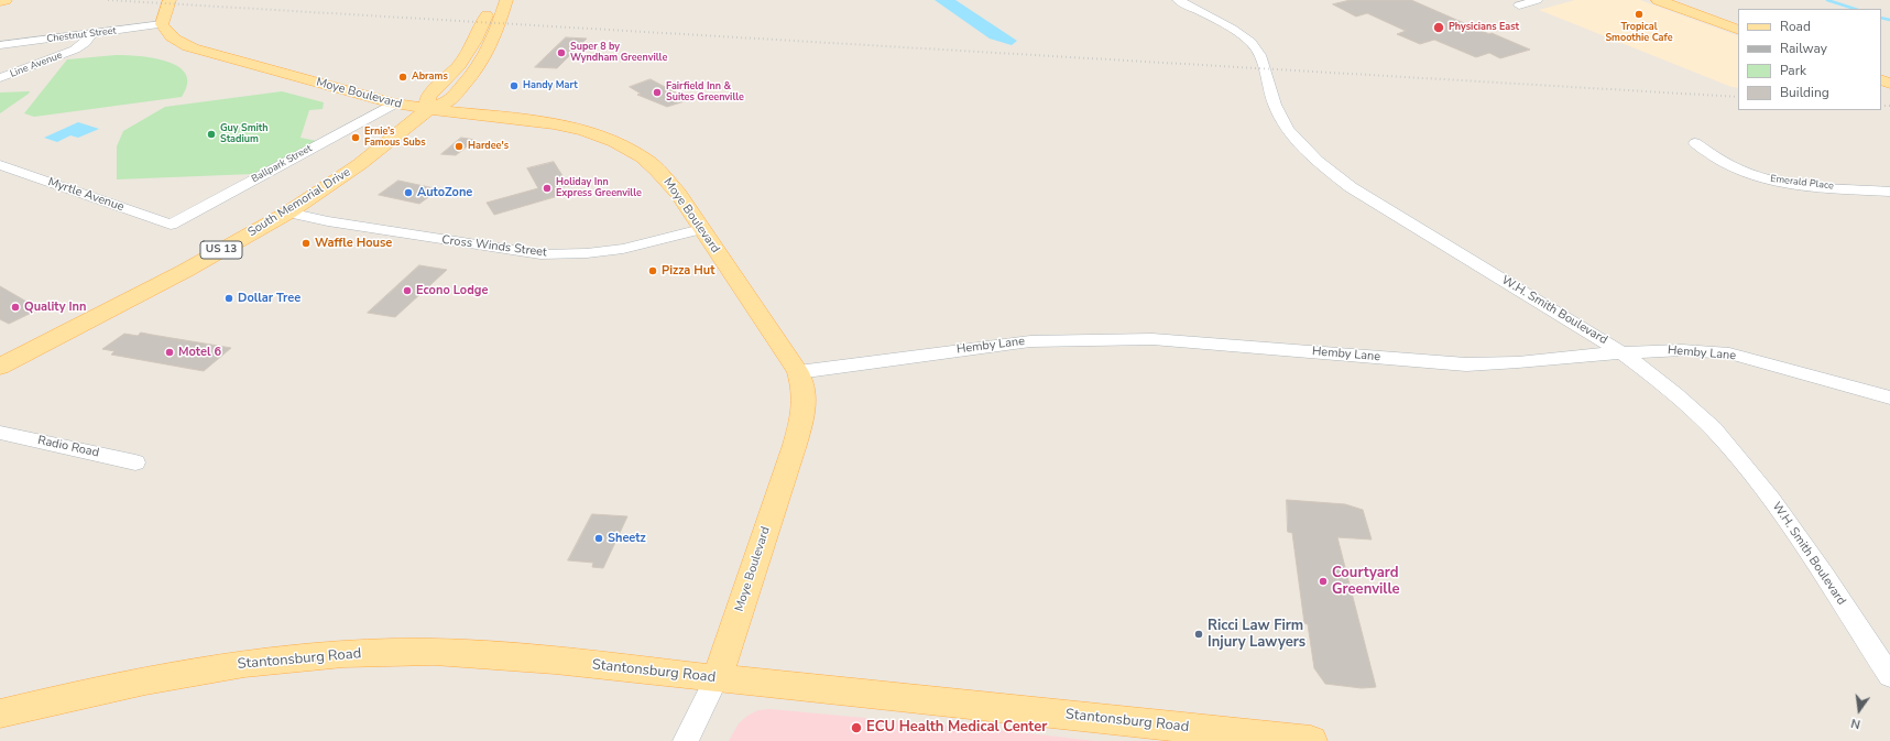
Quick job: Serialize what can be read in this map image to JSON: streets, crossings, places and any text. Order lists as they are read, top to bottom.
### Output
{
  "streets": {
    "main road": [
      "Moye Boulevard",
      "South Memorial Drive",
      "US 13",
      "Stantonsburg Road"
    ],
    "street": [
      "Chestnut Street",
      "Line Avenue",
      "Ballpark Street",
      "Emerald Place",
      "Myrtle Avenue",
      "Cross Winds Street",
      "W.H. Smith Boulevard",
      "Hemby Lane",
      "Radio Road"
    ]
  },
  "crossings": [
    ["Chestnut Street", "Line Avenue"],
    ["Chestnut Street", "Moye Boulevard"],
    ["Moye Boulevard", "Ballpark Street"],
    ["Moye Boulevard", "South Memorial Drive"],
    ["Moye Boulevard", "Cross Winds Street"],
    ["Moye Boulevard", "Hemby Lane"],
    ["Moye Boulevard", "Stantonsburg Road"],
    ["Ballpark Street", "Myrtle Avenue"],
    ["South Memorial Drive", "Cross Winds Street"],
    ["W.H. Smith Boulevard", "Hemby Lane"]
  ],
  "places": [
    "Tropical Smoothie Cafe",
    "Physicians East",
    "Super 8 by Wyndham Greenville",
    "Abrams",
    "Handy Mart",
    "Fairfield Inn & Suites Greenville",
    "Guy Smith Stadium",
    "Ernie’s Famous Subs",
    "Hardee's",
    "Holiday Inn Express Greenville",
    "AutoZone",
    "Waffle House",
    "Pizza Hut",
    "Econo Lodge",
    "Dollar Tree",
    "Quality Inn",
    "Motel 6",
    "Sheetz",
    "Courtyard Greenville",
    "Ricci Law Firm Injury Lawyers",
    "ECU Health Medical Center"
  ],
  "legend": [
    "Road",
    "Railway",
    "Park",
    "Building"
  ],
  "north": "bottom"
}
